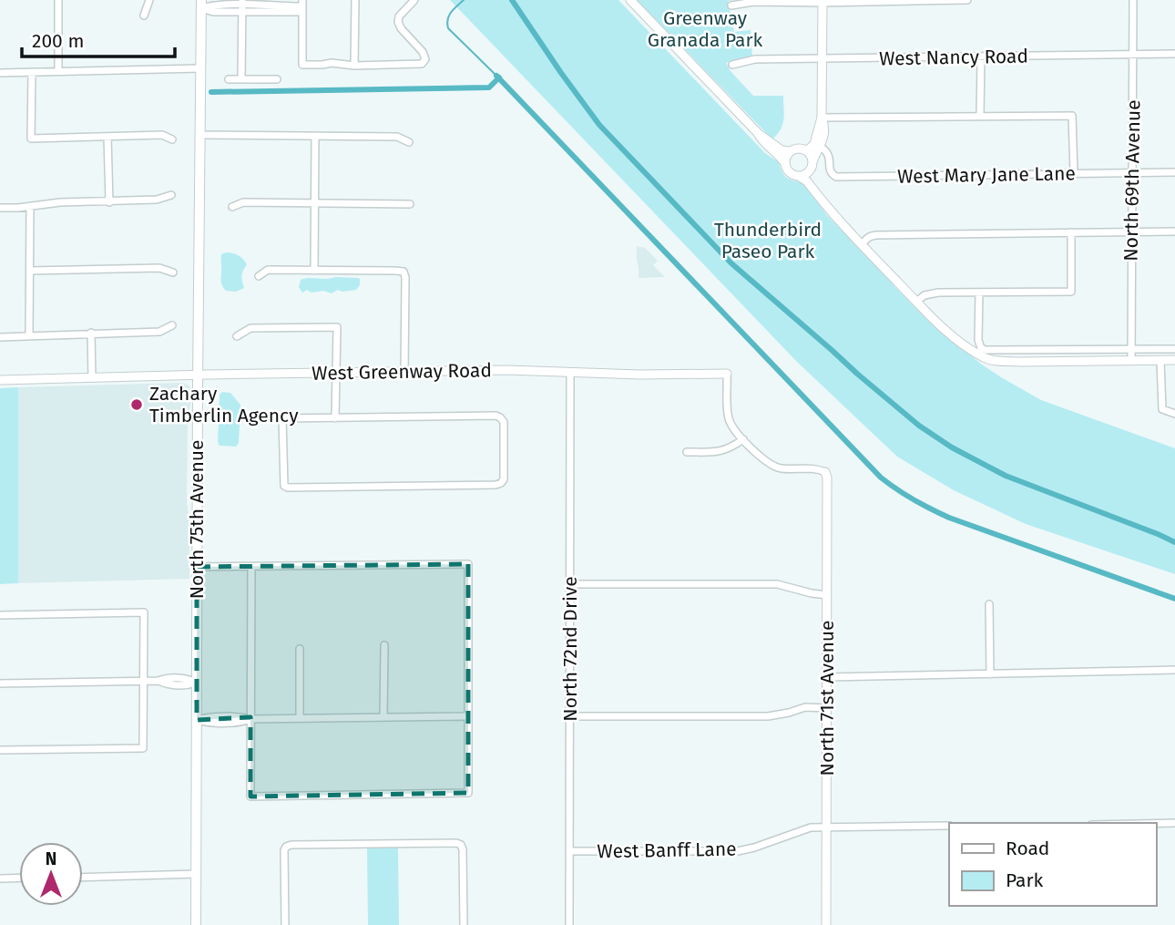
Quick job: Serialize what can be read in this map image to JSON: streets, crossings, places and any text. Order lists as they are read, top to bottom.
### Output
{
  "streets": {
    "main road": ["North 75th Avenue"],
    "street": [
      "West Nancy Road",
      "West Mary Jane Lane",
      "North 69th Avenue",
      "West Greenway Road",
      "North 72nd Drive",
      "North 71st Avenue",
      "West Banff Lane"
    ]
  },
  "crossings": [
    ["West Nancy Road", "North 69th Avenue"],
    ["West Mary Jane Lane", "North 69th Avenue"],
    ["West Greenway Road", "North 75th Avenue"],
    ["West Greenway Road", "North 72nd Drive"],
    ["North 72nd Drive", "West Banff Lane"],
    ["North 71st Avenue", "West Banff Lane"]
  ],
  "parks": ["Greenway Granada Park", "Thunderbird Paseo Park"],
  "places": ["Zachary Timberlin Agency"],
  "legend": ["Road", "Park"],
  "scale_bar": "200 m",
  "north": "top"
}
